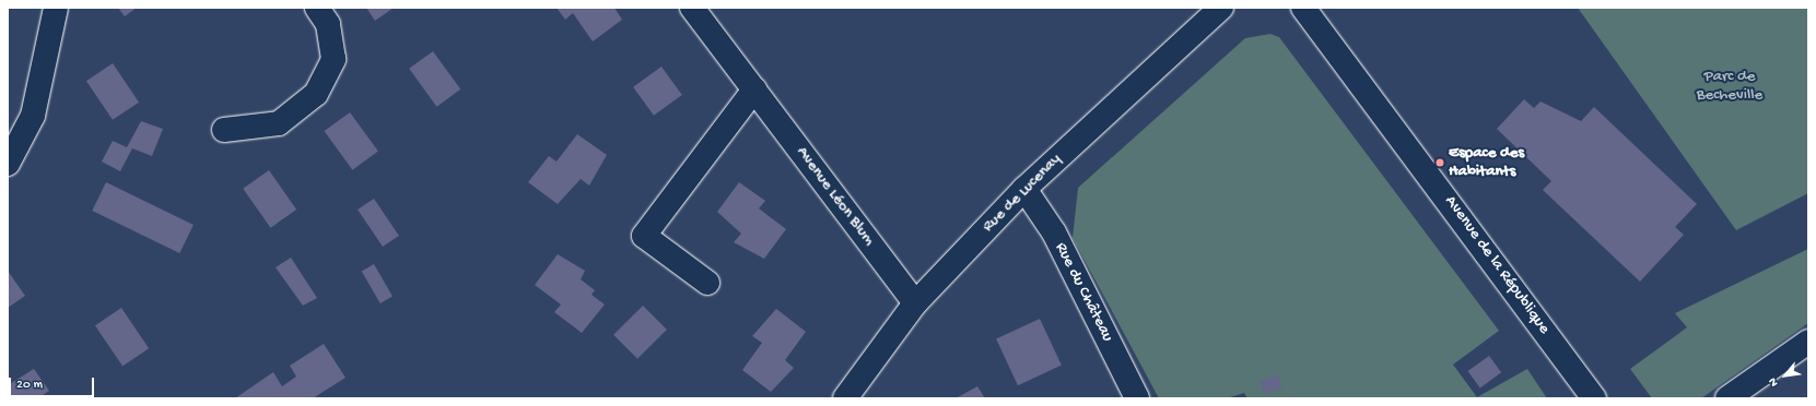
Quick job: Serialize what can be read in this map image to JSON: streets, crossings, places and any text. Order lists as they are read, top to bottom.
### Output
{
  "streets": {
    "street": [
      "Rue de Lucenay",
      "Avenue Léon Blum",
      "Avenue de la République",
      "Rue du Château"
    ]
  },
  "crossings": [
    ["Rue de Lucenay", "Avenue Léon Blum"],
    ["Rue de Lucenay", "Rue du Château"]
  ],
  "parks": ["Parc de Becheville"],
  "places": ["Espace des Habitants"],
  "scale_bar": "20 m",
  "north": "bottom left"
}
